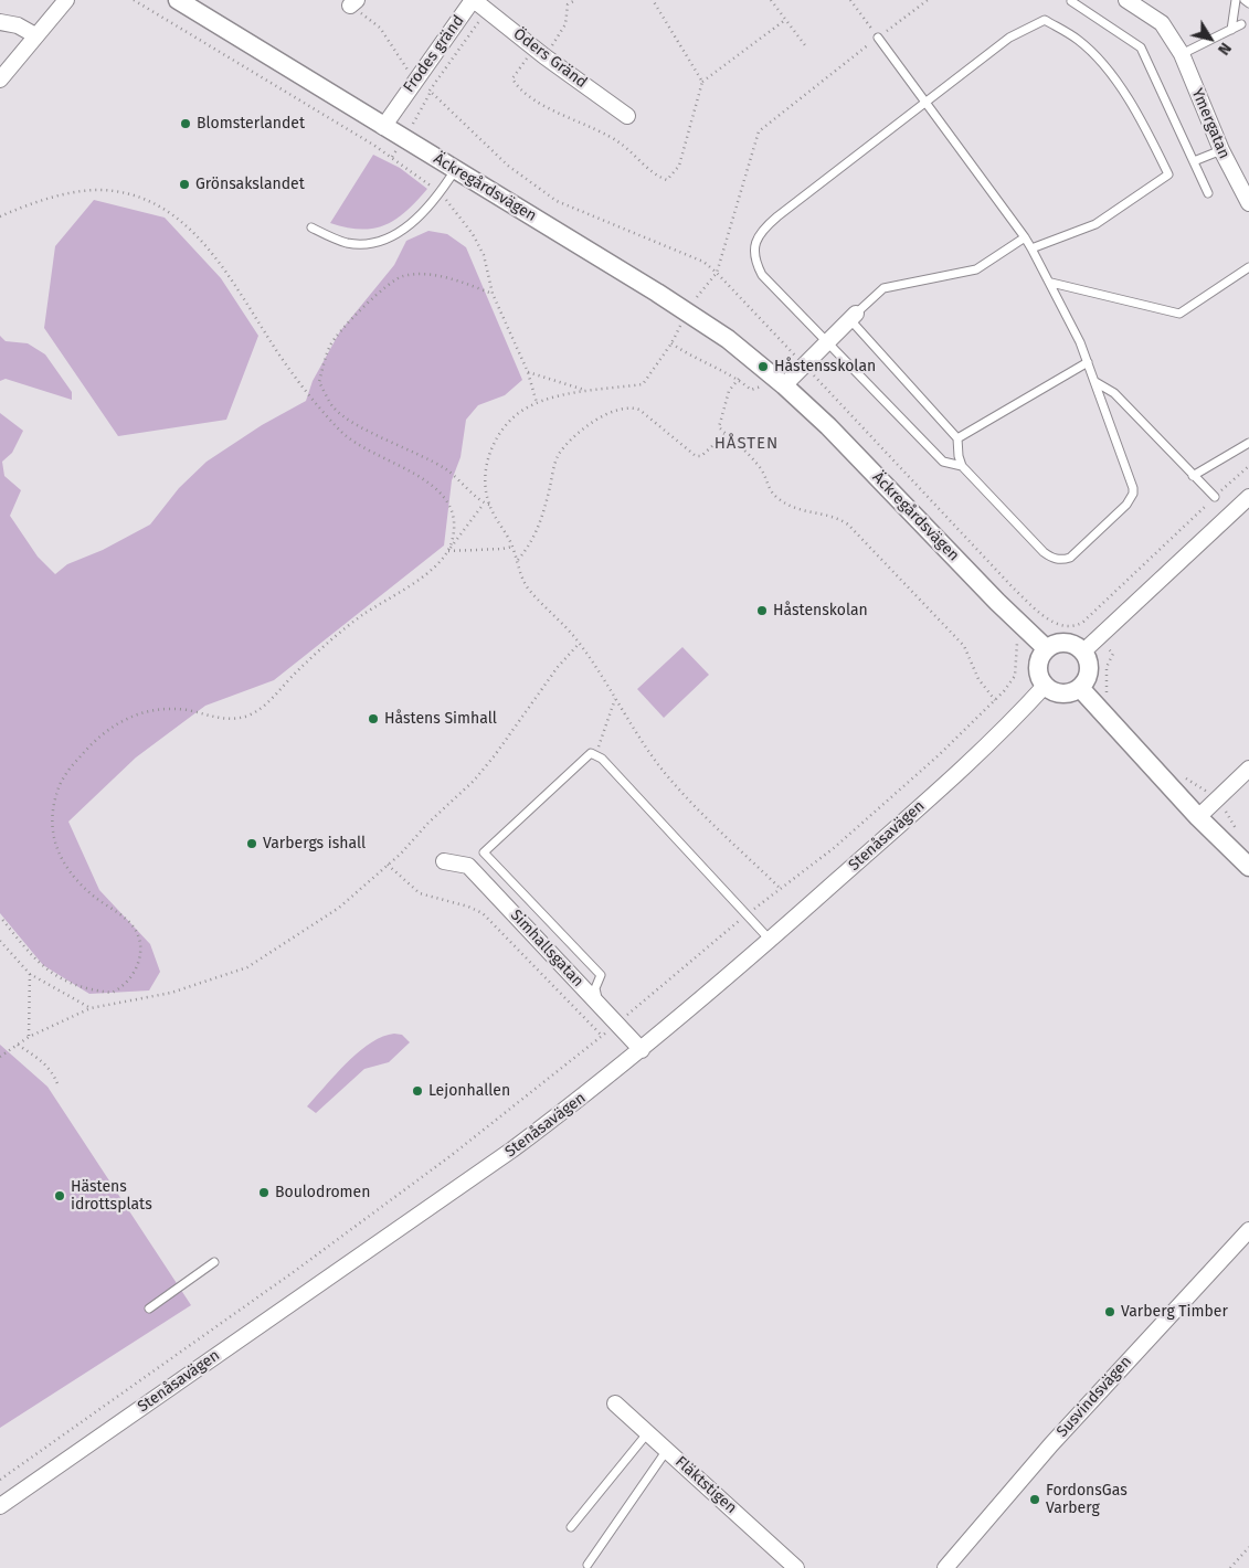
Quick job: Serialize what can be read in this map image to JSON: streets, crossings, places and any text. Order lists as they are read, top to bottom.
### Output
{
  "streets": {
    "street": [
      "Frodes gränd",
      "Öders Gränd",
      "Ymergatan",
      "Äckregårdsvägen",
      "Stenåsavägen",
      "Simhallsgatan",
      "Susvindsvägen",
      "Fläktstigen"
    ]
  },
  "crossings": [
    ["Frodes gränd", "Öders Gränd"],
    ["Frodes gränd", "Äckregårdsvägen"],
    ["Äckregårdsvägen", "Stenåsavägen"],
    ["Stenåsavägen", "Simhallsgatan"]
  ],
  "districts": ["HÅSTEN"],
  "places": [
    "Blomsterlandet",
    "Grönsakslandet",
    "Håstensskolan",
    "Håstenskolan",
    "Håstens Simhall",
    "Varbergs ishall",
    "Lejonhallen",
    "Boulodromen",
    "Hästens idrottsplats",
    "Varberg Timber",
    "FordonsGas Varberg"
  ],
  "north": "bottom right"
}
